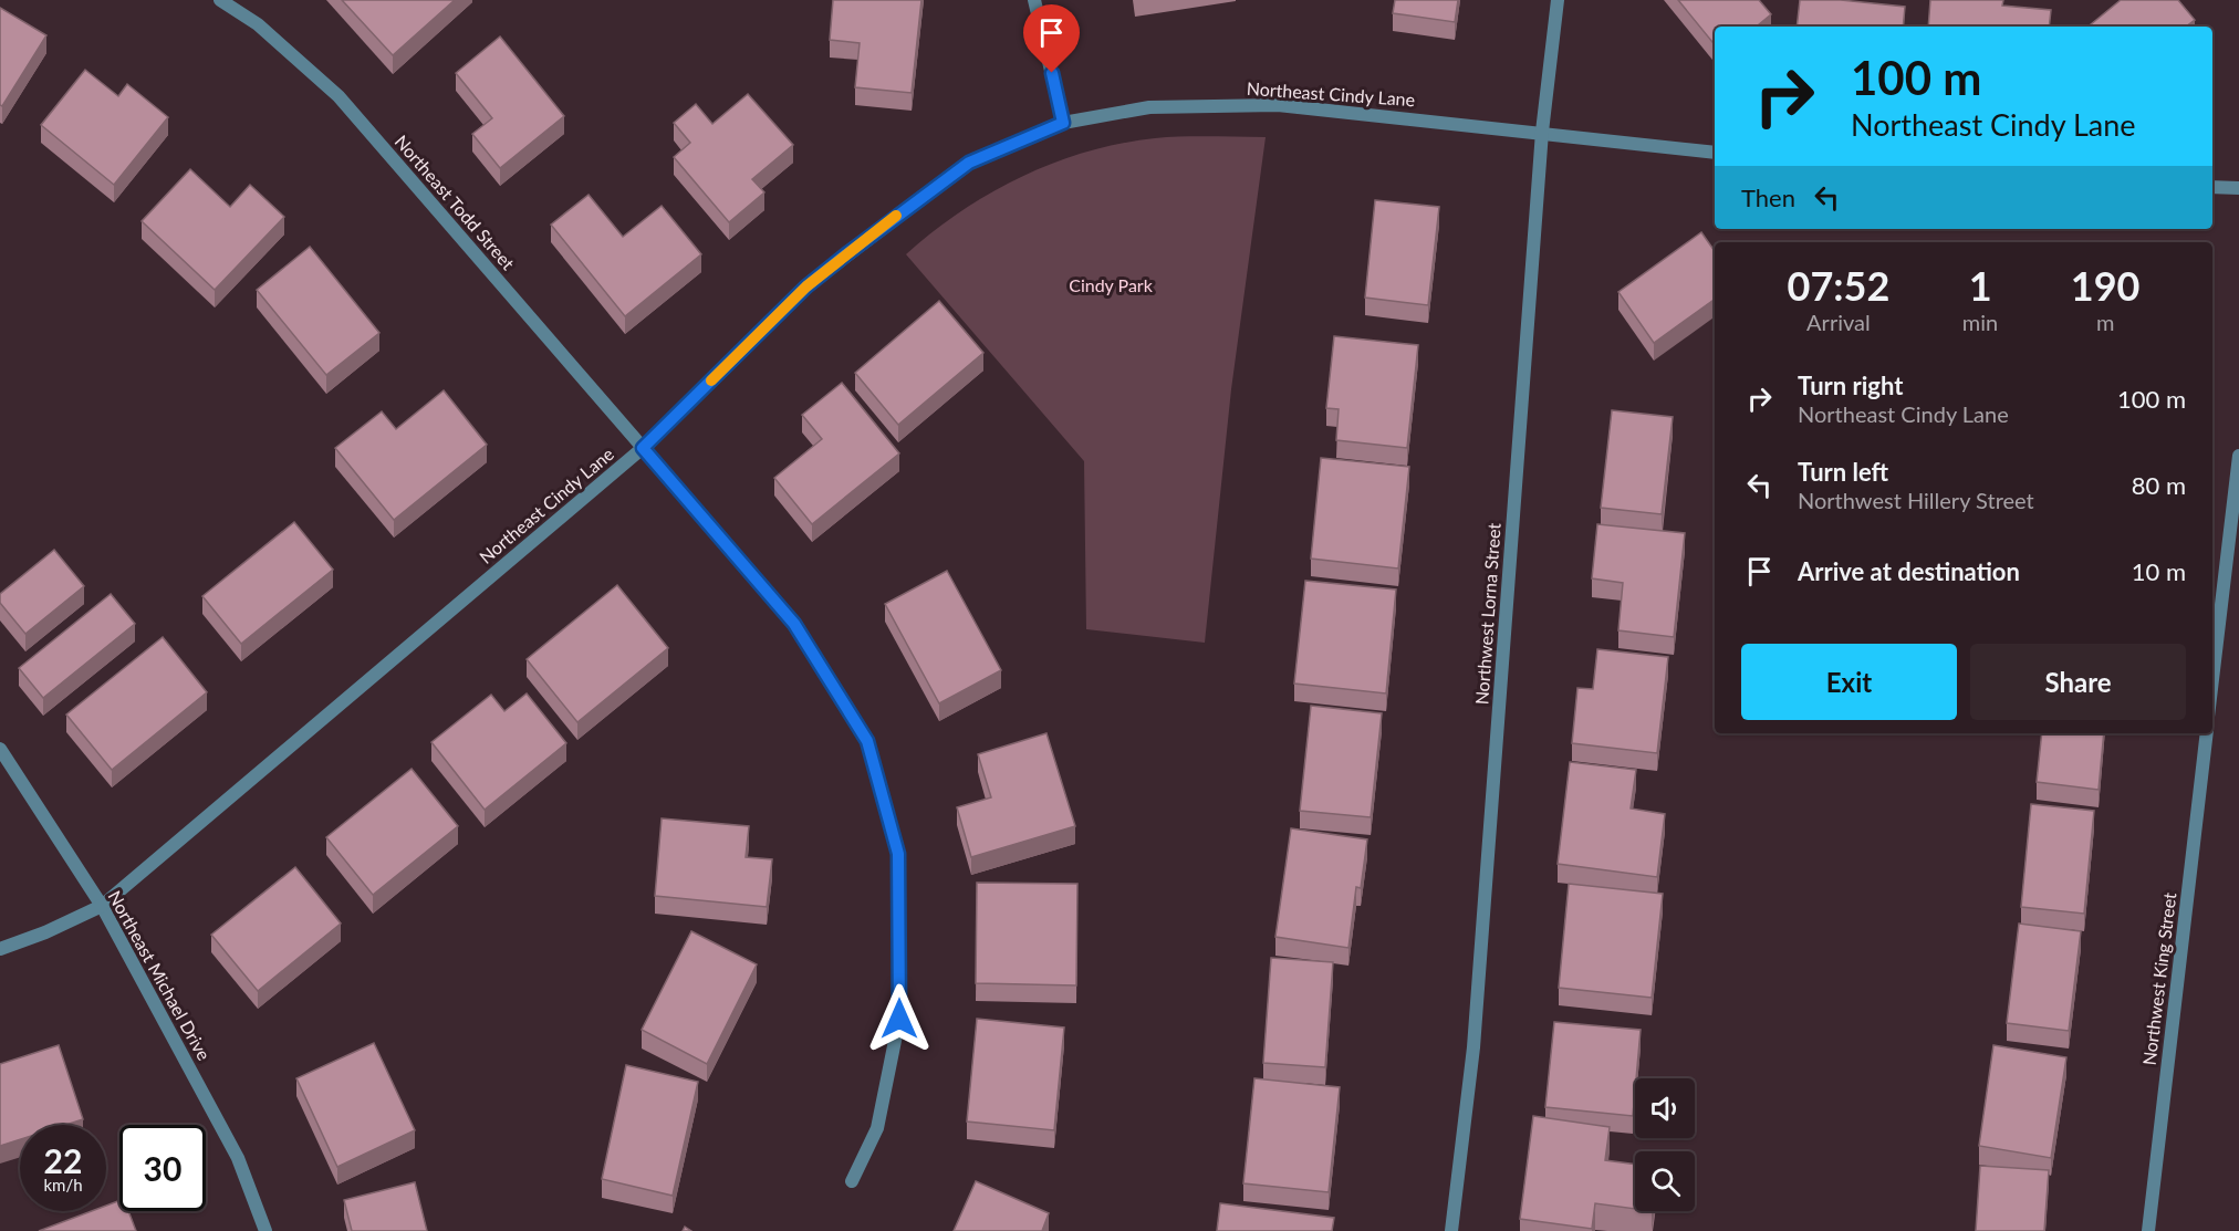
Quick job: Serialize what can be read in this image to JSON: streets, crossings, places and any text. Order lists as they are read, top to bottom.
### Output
{
  "streets": {
    "street": [
      "Northeast Cindy Lane",
      "Northeast Todd Street",
      "Northwest Lorna Street",
      "Northeast Michael Drive",
      "Northwest King Street"
    ]
  },
  "crossings": [
    ["Northeast Cindy Lane", "Northeast Todd Street"],
    ["Northeast Cindy Lane", "Northwest Lorna Street"],
    ["Northeast Cindy Lane", "Northeast Michael Drive"]
  ],
  "parks": ["Cindy Park"],
  "page": {
    "turn": ["100 m", "Northeast Cindy Lane"],
    "then": "Then",
    "eta": [
      "07:52",
      "Arrival",
      "1",
      "min",
      "190",
      "m"
    ],
    "list": [
      {
        "name": "Turn right",
        "note": "Northeast Cindy Lane",
        "value": "100 m"
      },
      {
        "name": "Turn left",
        "note": "Northwest Hillery Street",
        "value": "80 m"
      },
      {
        "name": "Arrive at destination",
        "value": "10 m"
      }
    ],
    "buttons": ["Exit", "Share"],
    "speed": "22 km/h",
    "limit": "30"
  }
}
